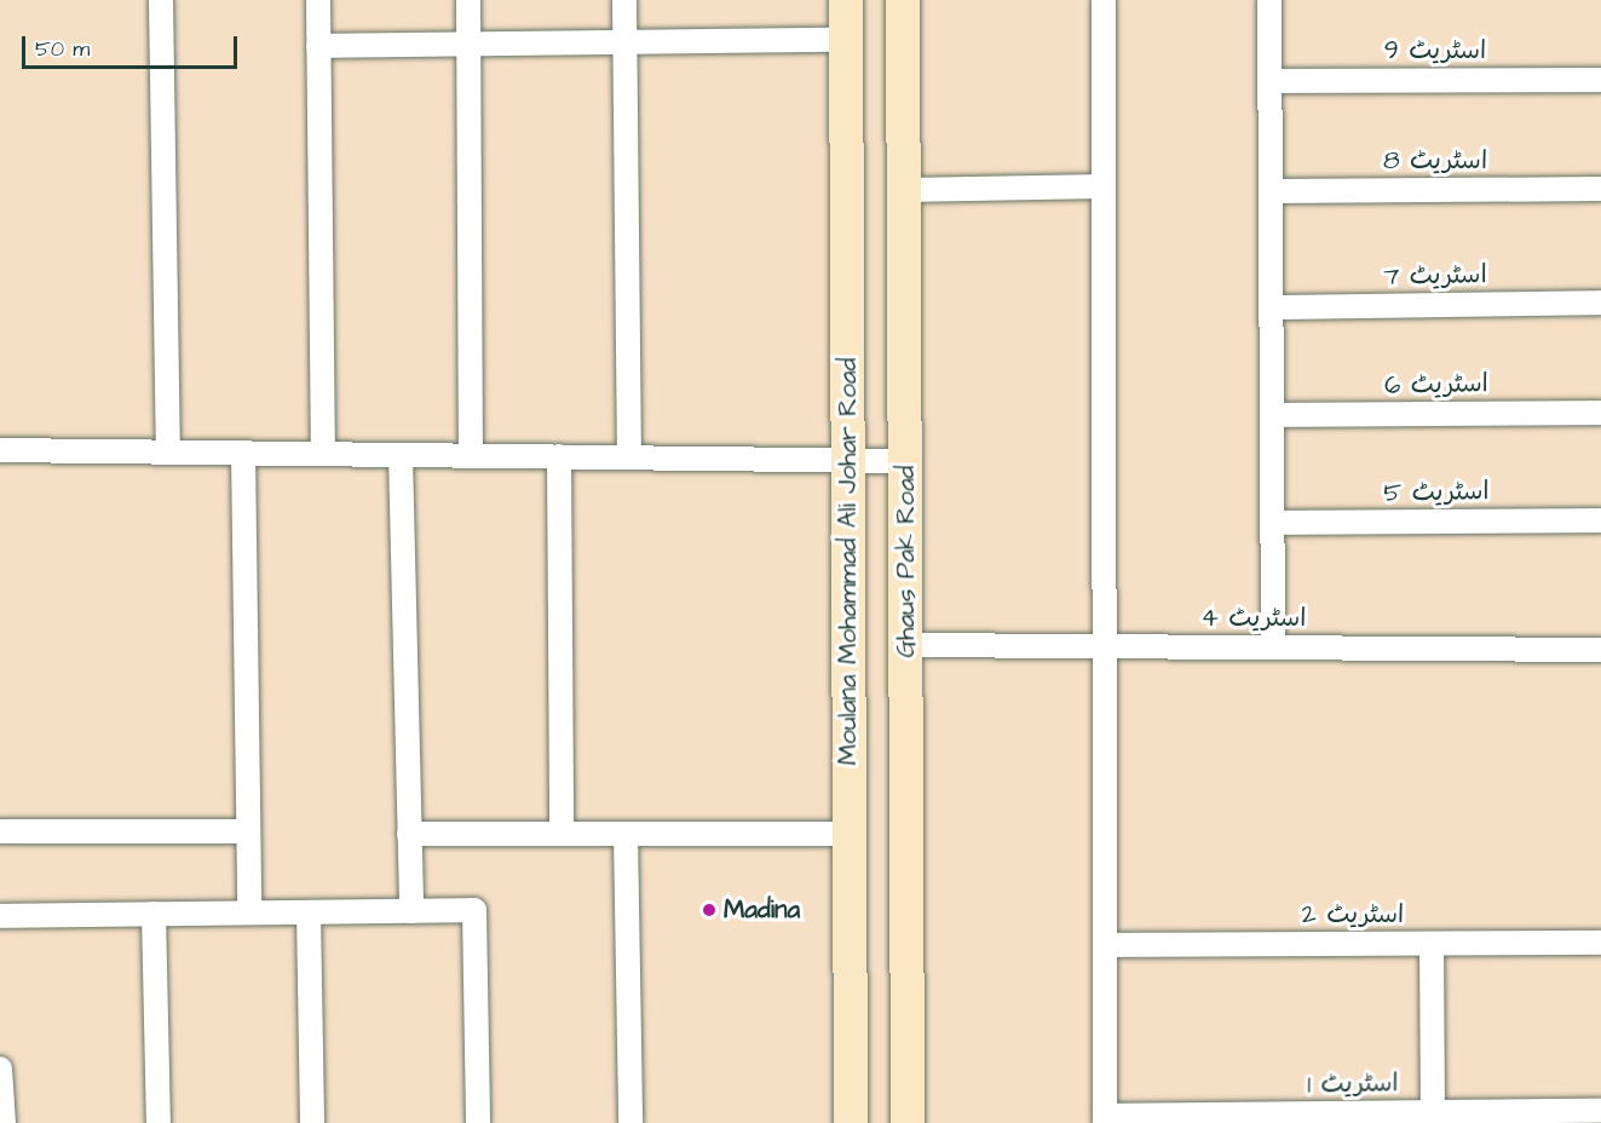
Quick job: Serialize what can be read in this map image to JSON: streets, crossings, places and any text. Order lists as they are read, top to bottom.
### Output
{
  "streets": {
    "main road": ["Moulana Mohammad Ali Johar Road", "Ghaus Pak Road"],
    "street": [
      "اسٹریٹ 9",
      "اسٹریٹ 8",
      "اسٹریٹ 7",
      "اسٹریٹ 6",
      "اسٹریٹ 5",
      "اسٹریٹ 4",
      "اسٹریٹ 2",
      "اسٹریٹ 1"
    ]
  },
  "crossings": [
    ["Ghaus Pak Road", "اسٹریٹ 4"]
  ],
  "places": ["Madina"],
  "scale_bar": "50 m"
}
